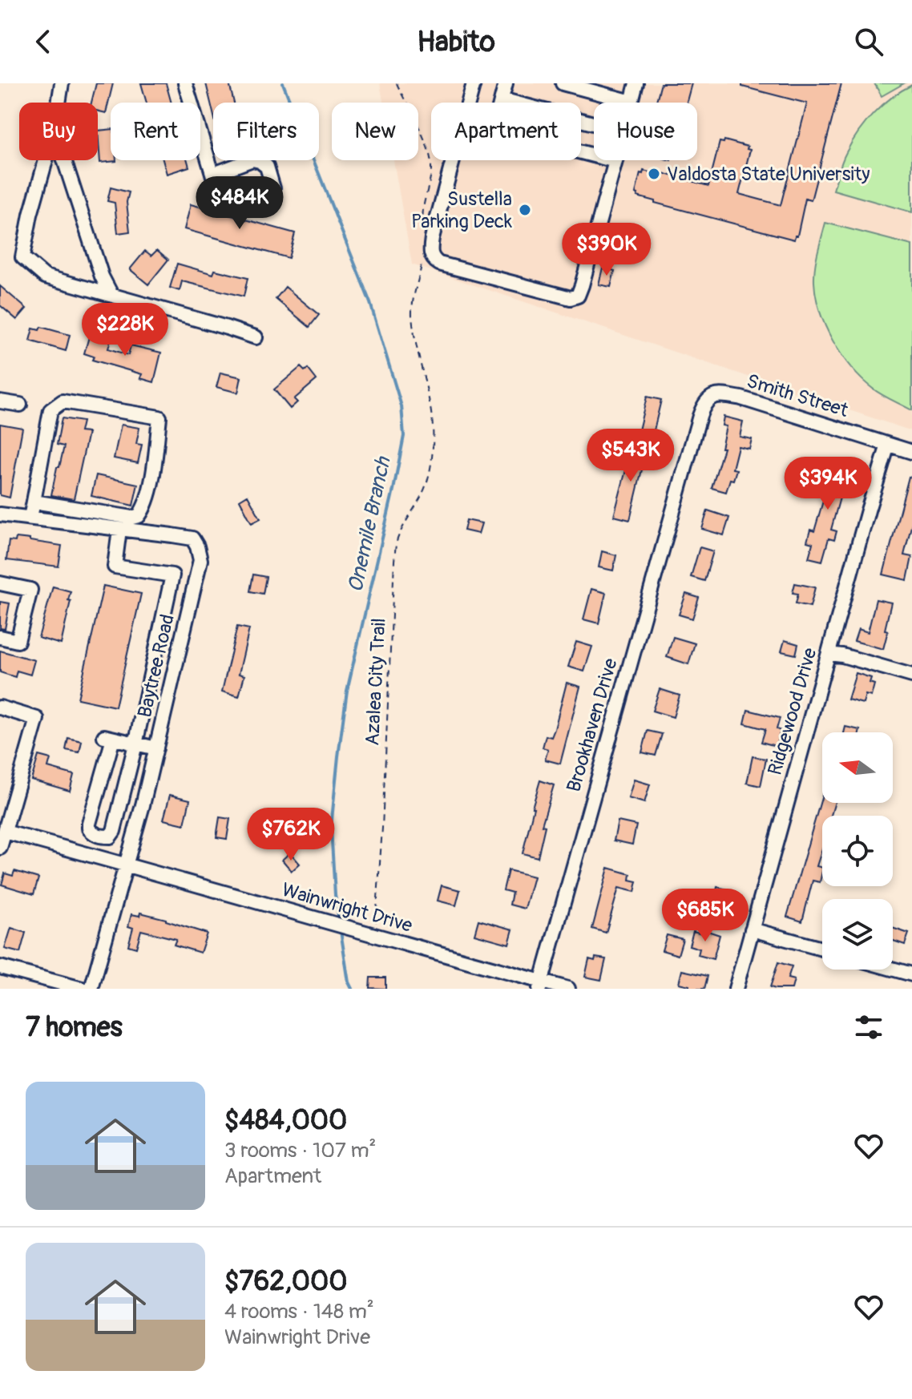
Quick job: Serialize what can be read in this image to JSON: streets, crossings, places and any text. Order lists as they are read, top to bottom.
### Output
{
  "streets": {
    "street": [
      "Smith Street",
      "Baytree Road",
      "Ridgewood Drive",
      "Brookhaven Drive",
      "Wainwright Drive"
    ],
    "path": ["Azalea City Trail"]
  },
  "crossings": [
    ["Smith Street", "Ridgewood Drive"],
    ["Smith Street", "Brookhaven Drive"],
    ["Baytree Road", "Wainwright Drive"],
    ["Brookhaven Drive", "Wainwright Drive"]
  ],
  "water": ["Onemile Branch"],
  "places": ["Valdosta State University", "Sustella Parking Deck"],
  "north": "left",
  "page": {
    "header": "Habito",
    "chip": [
      "Buy",
      "Rent",
      "Filters",
      "New",
      "Apartment",
      "House"
    ],
    "price": [
      "$484K",
      "$390K",
      "$228K",
      "$543K",
      "$394K",
      "$762K",
      "$685K"
    ],
    "heading": "7 homes",
    "list": [
      {
        "name": "$484,000",
        "note": "3 rooms · 107 m² · Apartment"
      },
      {
        "name": "$762,000",
        "note": "4 rooms · 148 m² · Wainwright Drive"
      }
    ]
  }
}
